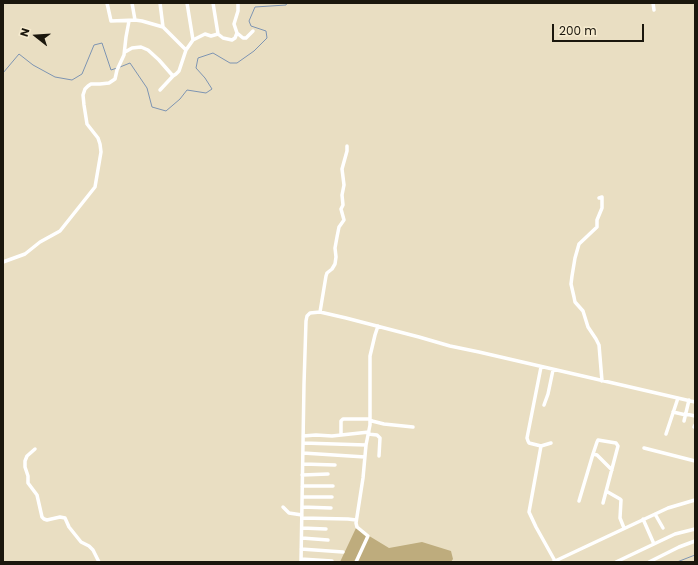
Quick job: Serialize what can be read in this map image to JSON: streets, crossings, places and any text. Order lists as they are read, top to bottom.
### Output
{
  "scale_bar": "200 m",
  "north": "left"
}
